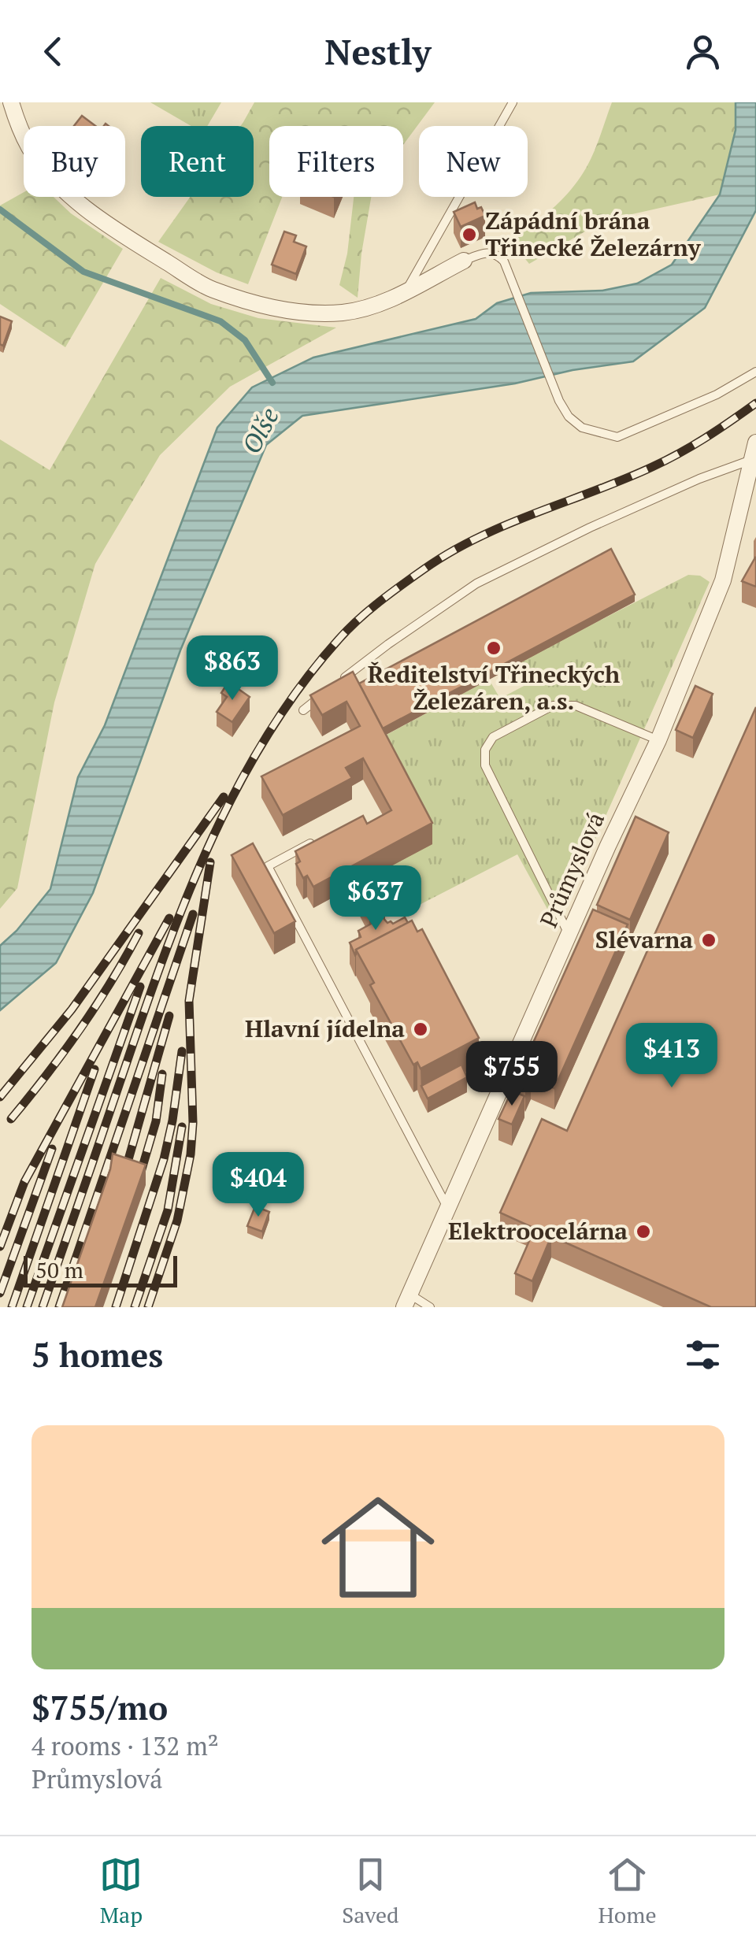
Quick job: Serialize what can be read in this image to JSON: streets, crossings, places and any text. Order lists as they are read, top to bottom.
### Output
{
  "streets": {
    "street": ["Průmyslová"]
  },
  "water": ["Olše"],
  "places": [
    "Zápádní brána Třinecké Železárny",
    "Ředitelství Třineckých Železáren, a.s.",
    "Slévarna",
    "Hlavní jídelna",
    "Elektroocelárna"
  ],
  "scale_bar": "50 m",
  "page": {
    "header": "Nestly",
    "chip": [
      "Buy",
      "Rent",
      "Filters",
      "New"
    ],
    "price": [
      "$863",
      "$637",
      "$413",
      "$755",
      "$404"
    ],
    "scale": "50 m",
    "heading": "5 homes",
    "list": [
      {
        "name": "$755/mo",
        "note": "4 rooms · 132 m² · Průmyslová"
      }
    ],
    "tabs": ["Map", "Saved", "Home"]
  }
}
